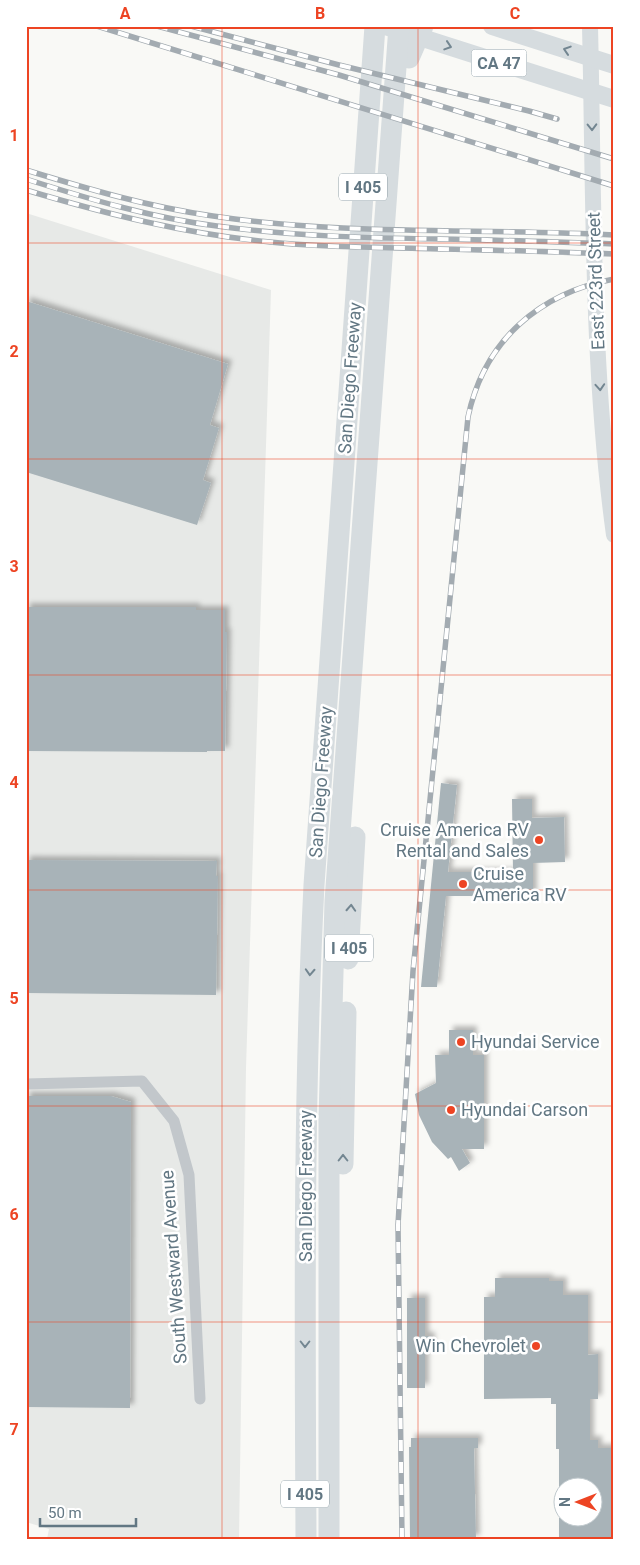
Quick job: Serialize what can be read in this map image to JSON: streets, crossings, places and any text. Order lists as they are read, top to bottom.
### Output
{
  "streets": {
    "highway": ["I 405", "San Diego Freeway"],
    "main road": ["CA 47", "East 223rd Street"],
    "street": ["South Westward Avenue"]
  },
  "one_way": ["East 223rd Street"],
  "places": [
    "Cruise America RV Rental and Sales",
    "Cruise America RV",
    "Hyundai Service",
    "Hyundai Carson",
    "Win Chevrolet"
  ],
  "scale_bar": "50 m",
  "north": "left",
  "grid": {
    "columns": ["A", "B", "C"],
    "rows": [
      "1",
      "2",
      "3",
      "4",
      "5",
      "6",
      "7"
    ]
  }
}
